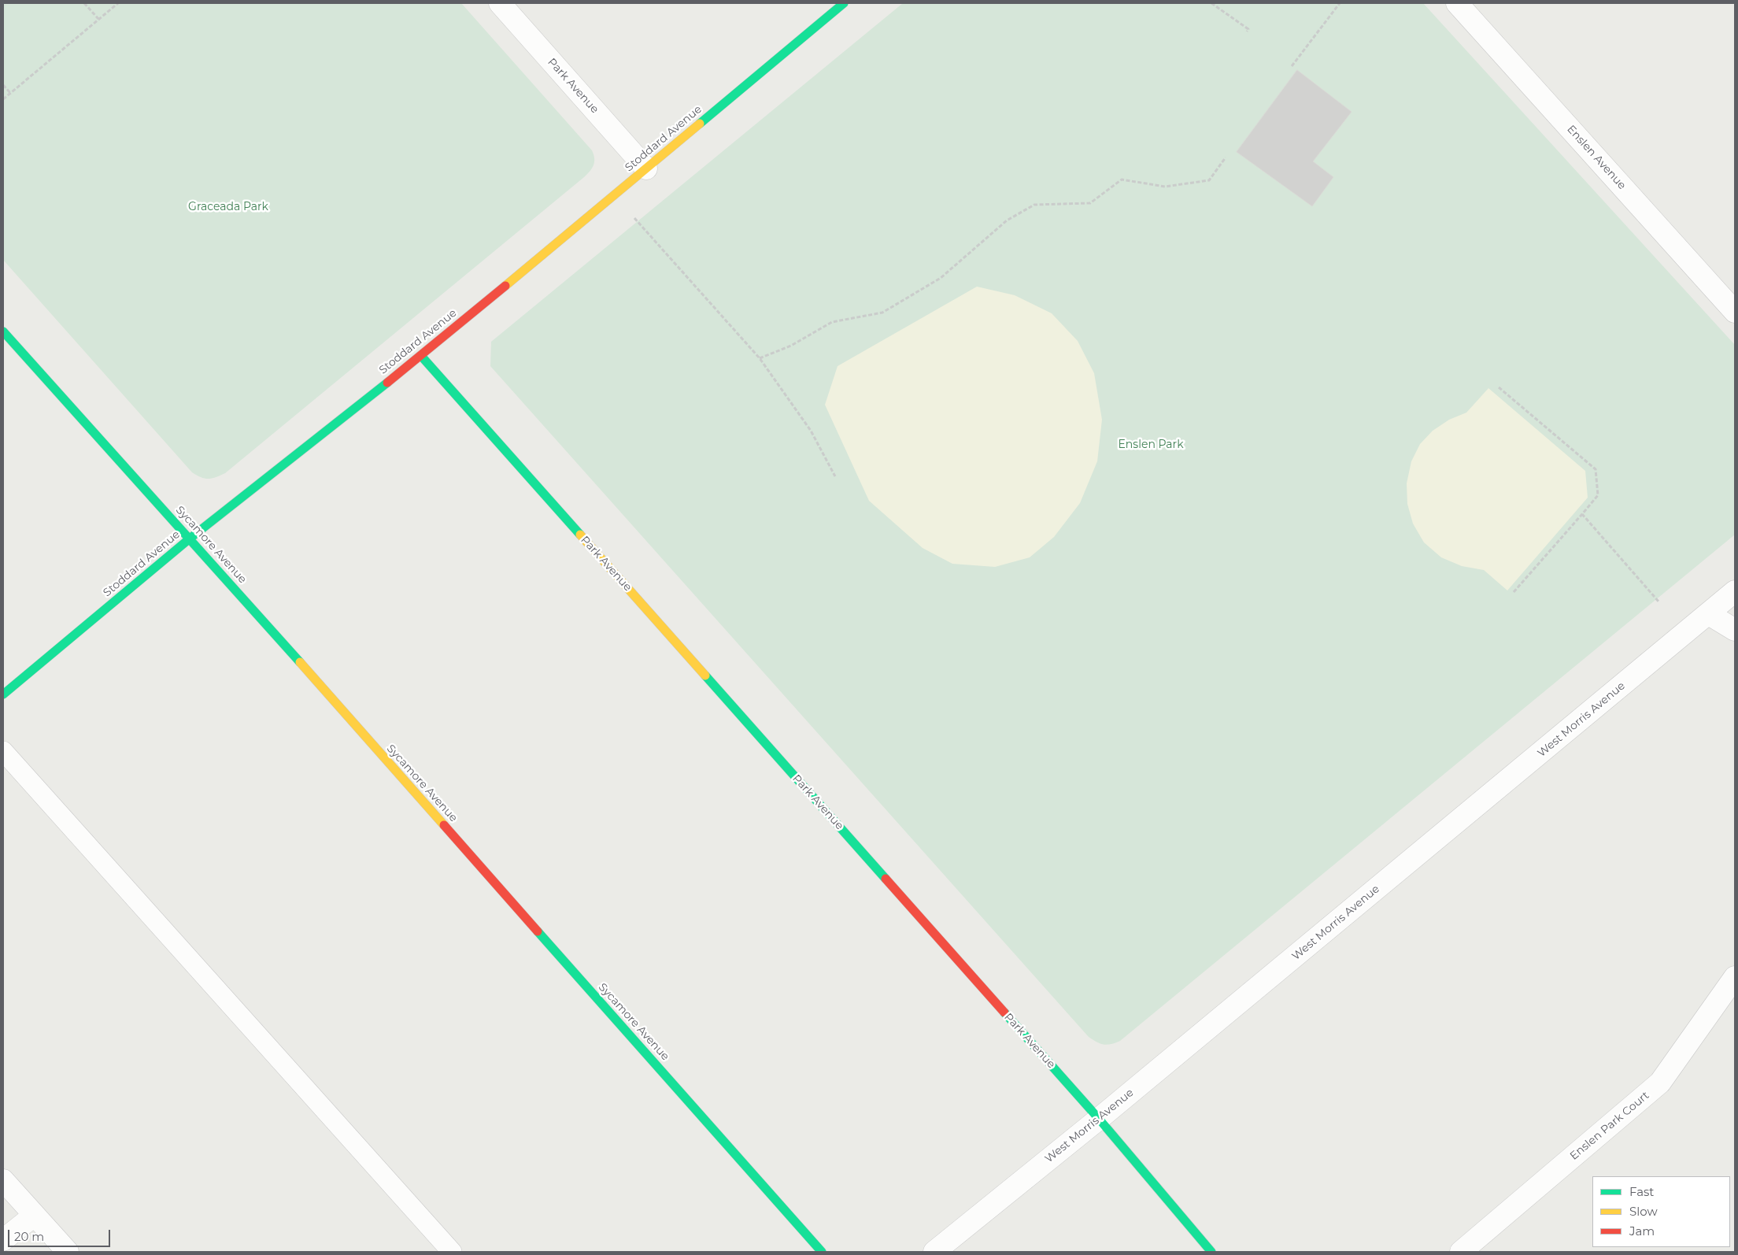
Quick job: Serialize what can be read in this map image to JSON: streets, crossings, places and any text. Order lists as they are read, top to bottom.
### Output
{
  "streets": {
    "street": [
      "Park Avenue",
      "Stoddard Avenue",
      "Enslen Avenue",
      "Sycamore Avenue",
      "West Morris Avenue",
      "Enslen Park Court"
    ]
  },
  "crossings": [
    ["Park Avenue", "Stoddard Avenue"],
    ["Park Avenue", "West Morris Avenue"],
    ["Stoddard Avenue", "Sycamore Avenue"]
  ],
  "parks": ["Graceada Park", "Enslen Park"],
  "legend": ["Fast", "Slow", "Jam"],
  "scale_bar": "20 m"
}
